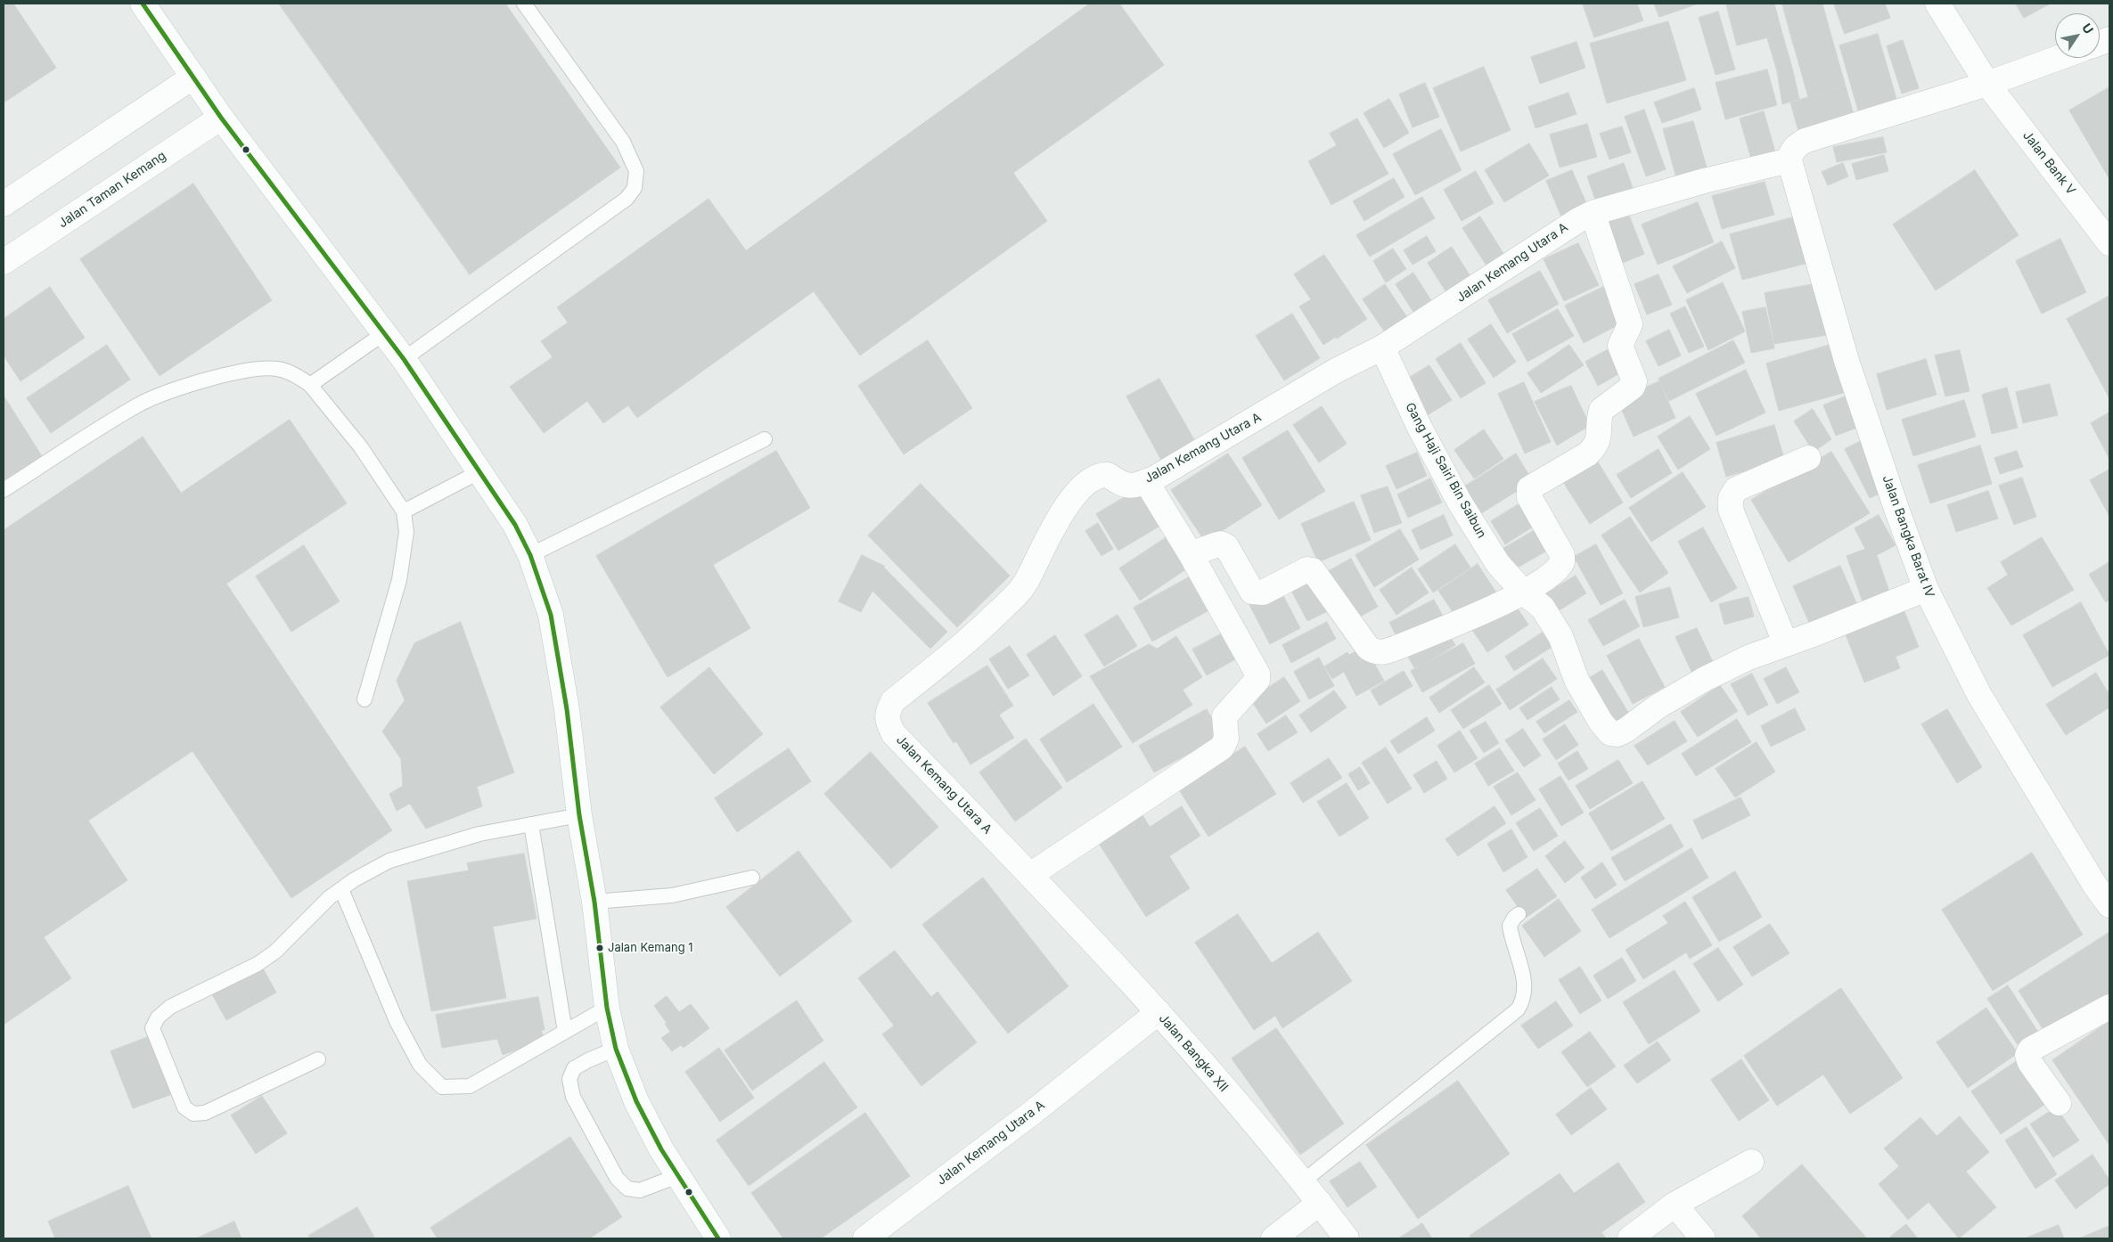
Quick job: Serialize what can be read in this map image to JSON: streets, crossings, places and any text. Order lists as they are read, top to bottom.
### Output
{
  "streets": {
    "street": [
      "Jalan Bank V",
      "Jalan Taman Kemang",
      "Jalan Kemang Utara A",
      "Gang Haji Sairi Bin Saibun",
      "Jalan Bangka Barat IV",
      "Jalan Bangka XII"
    ]
  },
  "crossings": [
    ["Jalan Kemang Utara A", "Gang Haji Sairi Bin Saibun"],
    ["Jalan Kemang Utara A", "Jalan Bangka Barat IV"],
    ["Jalan Kemang Utara A", "Jalan Bangka XII"],
    ["Gang Haji Sairi Bin Saibun", "Jalan Bangka Barat IV"]
  ],
  "places": ["Jalan Kemang 1"],
  "north": "top right"
}
